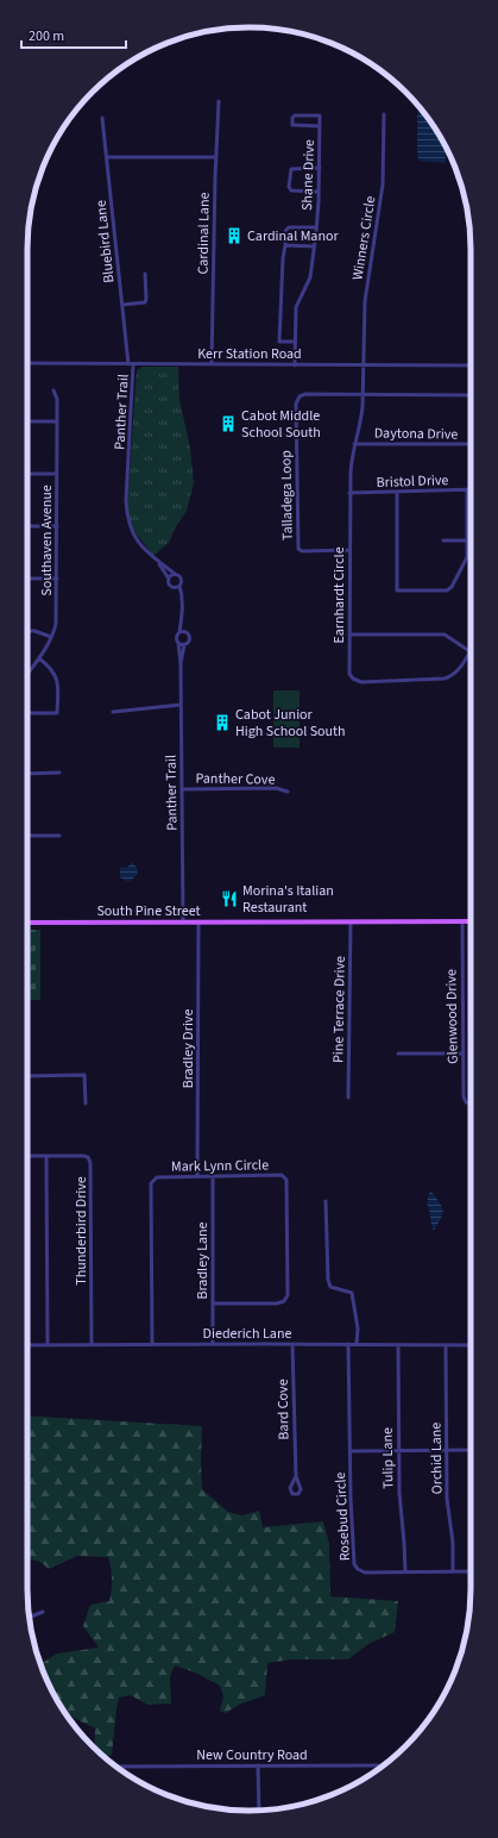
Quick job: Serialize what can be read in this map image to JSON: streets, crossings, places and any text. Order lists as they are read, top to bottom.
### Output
{
  "streets": {
    "main road": ["South Pine Street"],
    "street": [
      "Shane Drive",
      "Cardinal Lane",
      "Winners Circle",
      "Bluebird Lane",
      "Kerr Station Road",
      "Panther Trail",
      "Daytona Drive",
      "Bristol Drive",
      "Talladega Loop",
      "Southaven Avenue",
      "Earnhardt Circle",
      "Panther Cove",
      "Pine Terrace Drive",
      "Glenwood Drive",
      "Bradley Drive",
      "Mark Lynn Circle",
      "Thunderbird Drive",
      "Bradley Lane",
      "Diederich Lane",
      "Bard Cove",
      "Tulip Lane",
      "Orchid Lane",
      "Rosebud Circle",
      "New Country Road"
    ]
  },
  "crossings": [
    ["Shane Drive", "Kerr Station Road"],
    ["Cardinal Lane", "Kerr Station Road"],
    ["Winners Circle", "Kerr Station Road"],
    ["Winners Circle", "Earnhardt Circle"],
    ["Bluebird Lane", "Kerr Station Road"],
    ["Kerr Station Road", "Panther Trail"],
    ["Kerr Station Road", "Earnhardt Circle"],
    ["Panther Trail", "Panther Cove"],
    ["Panther Trail", "South Pine Street"],
    ["Daytona Drive", "Earnhardt Circle"],
    ["Bristol Drive", "Earnhardt Circle"],
    ["Talladega Loop", "Earnhardt Circle"],
    ["South Pine Street", "Pine Terrace Drive"],
    ["South Pine Street", "Glenwood Drive"],
    ["South Pine Street", "Bradley Drive"],
    ["Bradley Drive", "Mark Lynn Circle"],
    ["Mark Lynn Circle", "Bradley Lane"],
    ["Mark Lynn Circle", "Diederich Lane"],
    ["Thunderbird Drive", "Diederich Lane"],
    ["Bradley Lane", "Diederich Lane"],
    ["Diederich Lane", "Bard Cove"],
    ["Diederich Lane", "Tulip Lane"],
    ["Diederich Lane", "Orchid Lane"],
    ["Diederich Lane", "Rosebud Circle"],
    ["Tulip Lane", "Rosebud Circle"],
    ["Orchid Lane", "Rosebud Circle"]
  ],
  "places": {
    "building": ["Cardinal Manor", "Cabot Middle School South", "Cabot Junior High School South"],
    "restaurant": ["Morina's Italian Restaurant"]
  },
  "scale_bar": "200 m"
}
